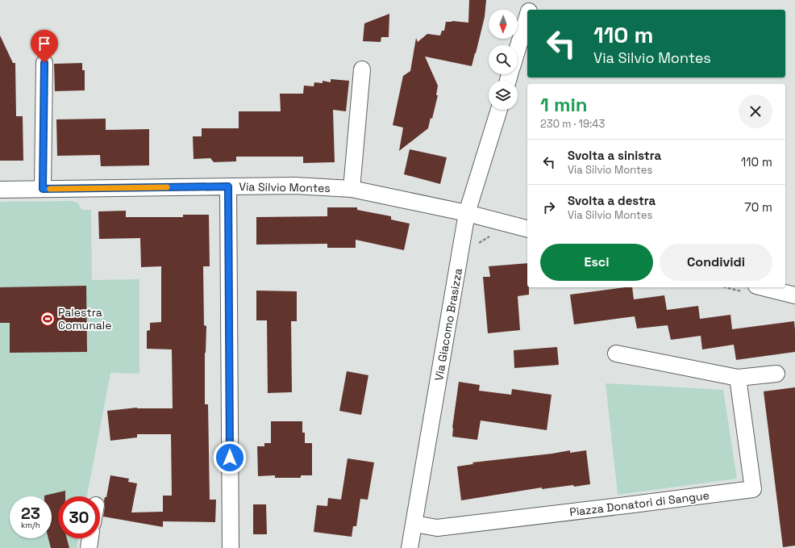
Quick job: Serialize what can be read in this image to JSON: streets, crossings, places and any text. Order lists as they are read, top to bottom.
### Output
{
  "streets": {
    "street": ["Via Silvio Montes", "Via Giacomo Brasizza", "Piazza Donatori di Sangue"]
  },
  "crossings": [
    ["Via Silvio Montes", "Via Giacomo Brasizza"],
    ["Via Giacomo Brasizza", "Piazza Donatori di Sangue"]
  ],
  "places": {
    "sports": ["Palestra Comunale"]
  },
  "north": "bottom",
  "page": {
    "turn": ["110 m", "Via Silvio Montes"],
    "heading": ["1 min", "230 m · 19:43"],
    "list": [
      {
        "name": "Svolta a sinistra",
        "note": "Via Silvio Montes",
        "value": "110 m"
      },
      {
        "name": "Svolta a destra",
        "note": "Via Silvio Montes",
        "value": "70 m"
      }
    ],
    "buttons": ["Esci", "Condividi"],
    "speed": "23 km/h",
    "limit": "30"
  }
}
